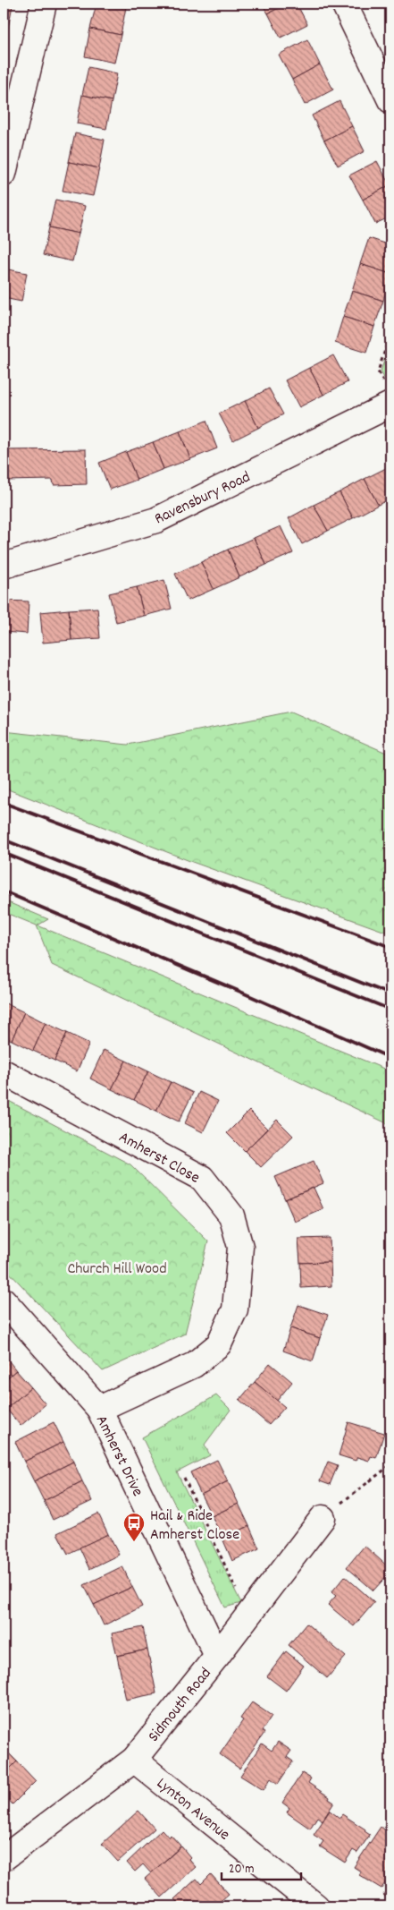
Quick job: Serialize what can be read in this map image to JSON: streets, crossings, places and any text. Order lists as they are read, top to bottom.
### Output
{
  "streets": {
    "street": [
      "Ravensbury Road",
      "Amherst Close",
      "Amherst Drive",
      "Sidmouth Road",
      "Lynton Avenue"
    ]
  },
  "crossings": [
    ["Amherst Close", "Amherst Drive"],
    ["Amherst Drive", "Sidmouth Road"],
    ["Sidmouth Road", "Lynton Avenue"]
  ],
  "parks": ["Church Hill Wood"],
  "places": {
    "bus stop": ["Hail & Ride Amherst Close"]
  },
  "scale_bar": "20 m"
}
